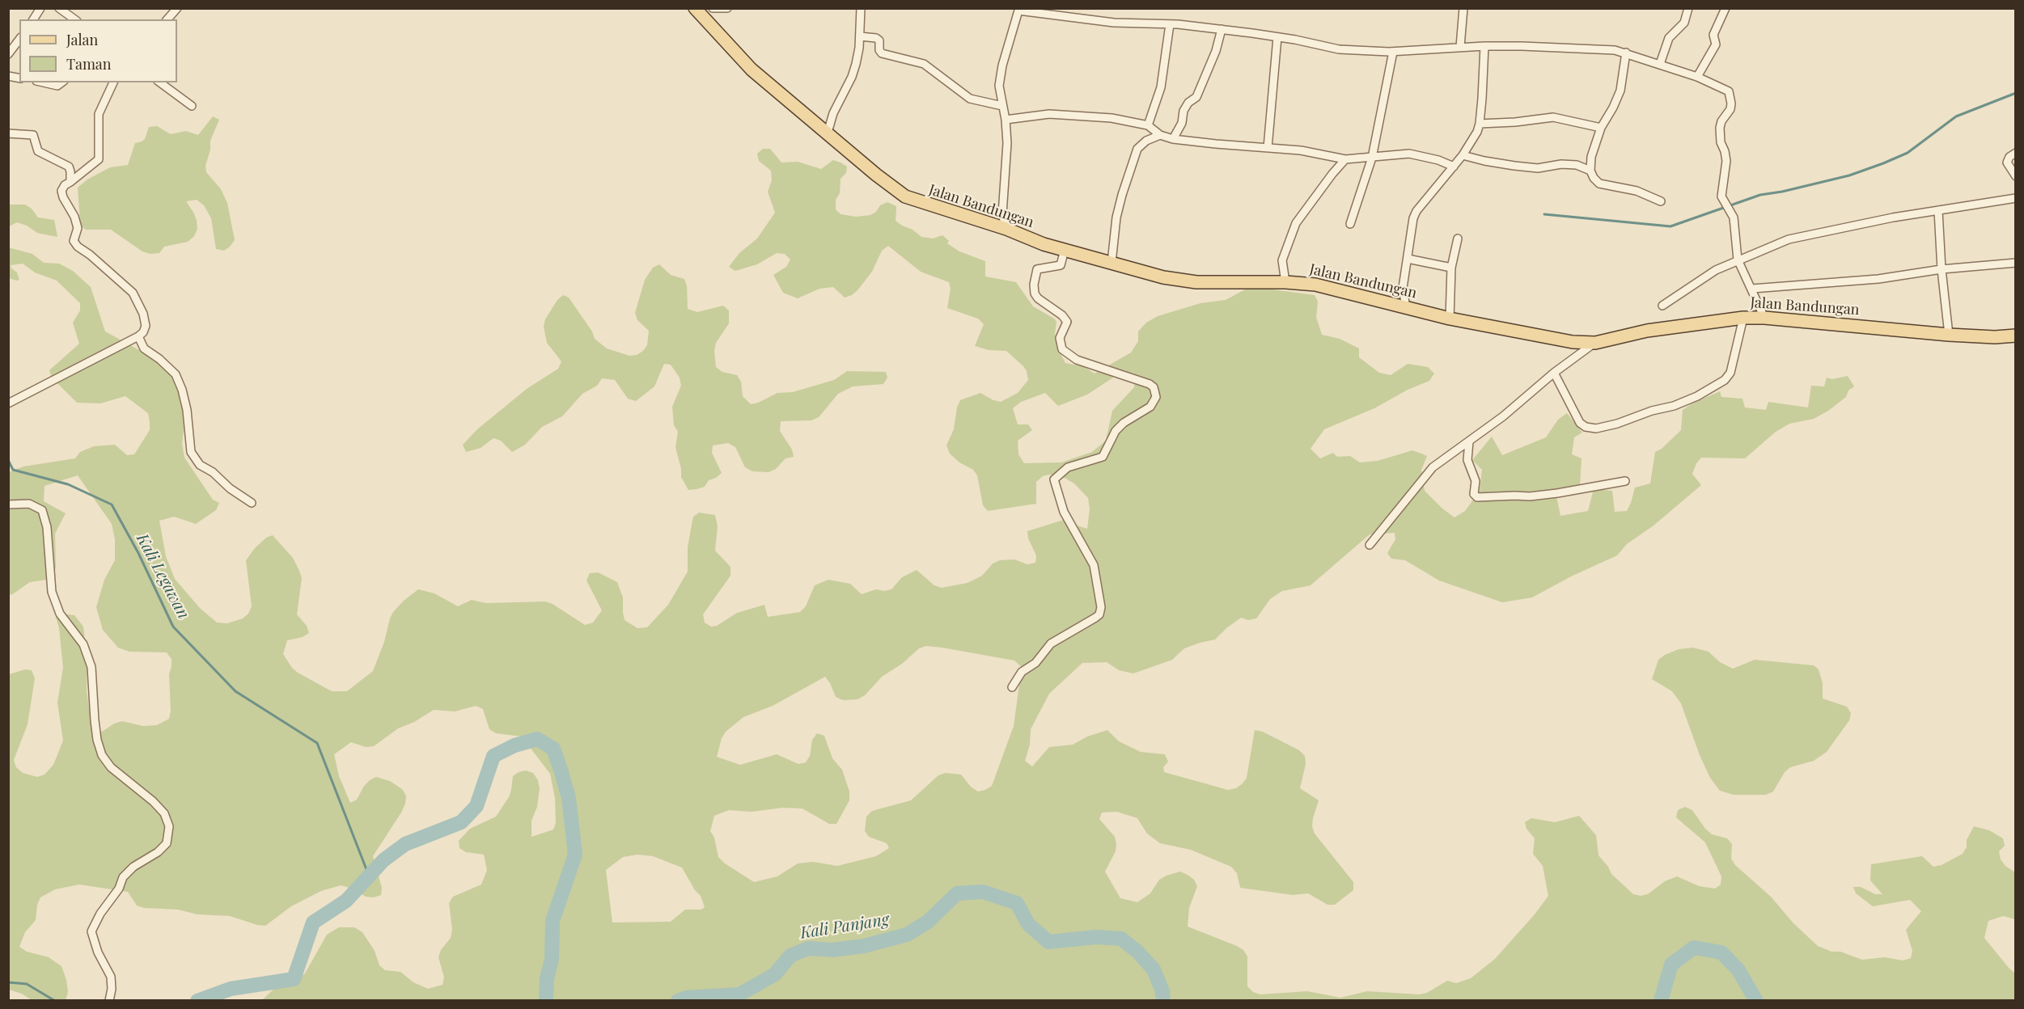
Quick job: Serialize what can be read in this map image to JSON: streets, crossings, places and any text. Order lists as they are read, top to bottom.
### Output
{
  "streets": {
    "main road": ["Jalan Bandungan"]
  },
  "water": ["Kali Legawan", "Kali Panjang"],
  "legend": ["Jalan", "Taman"]
}
